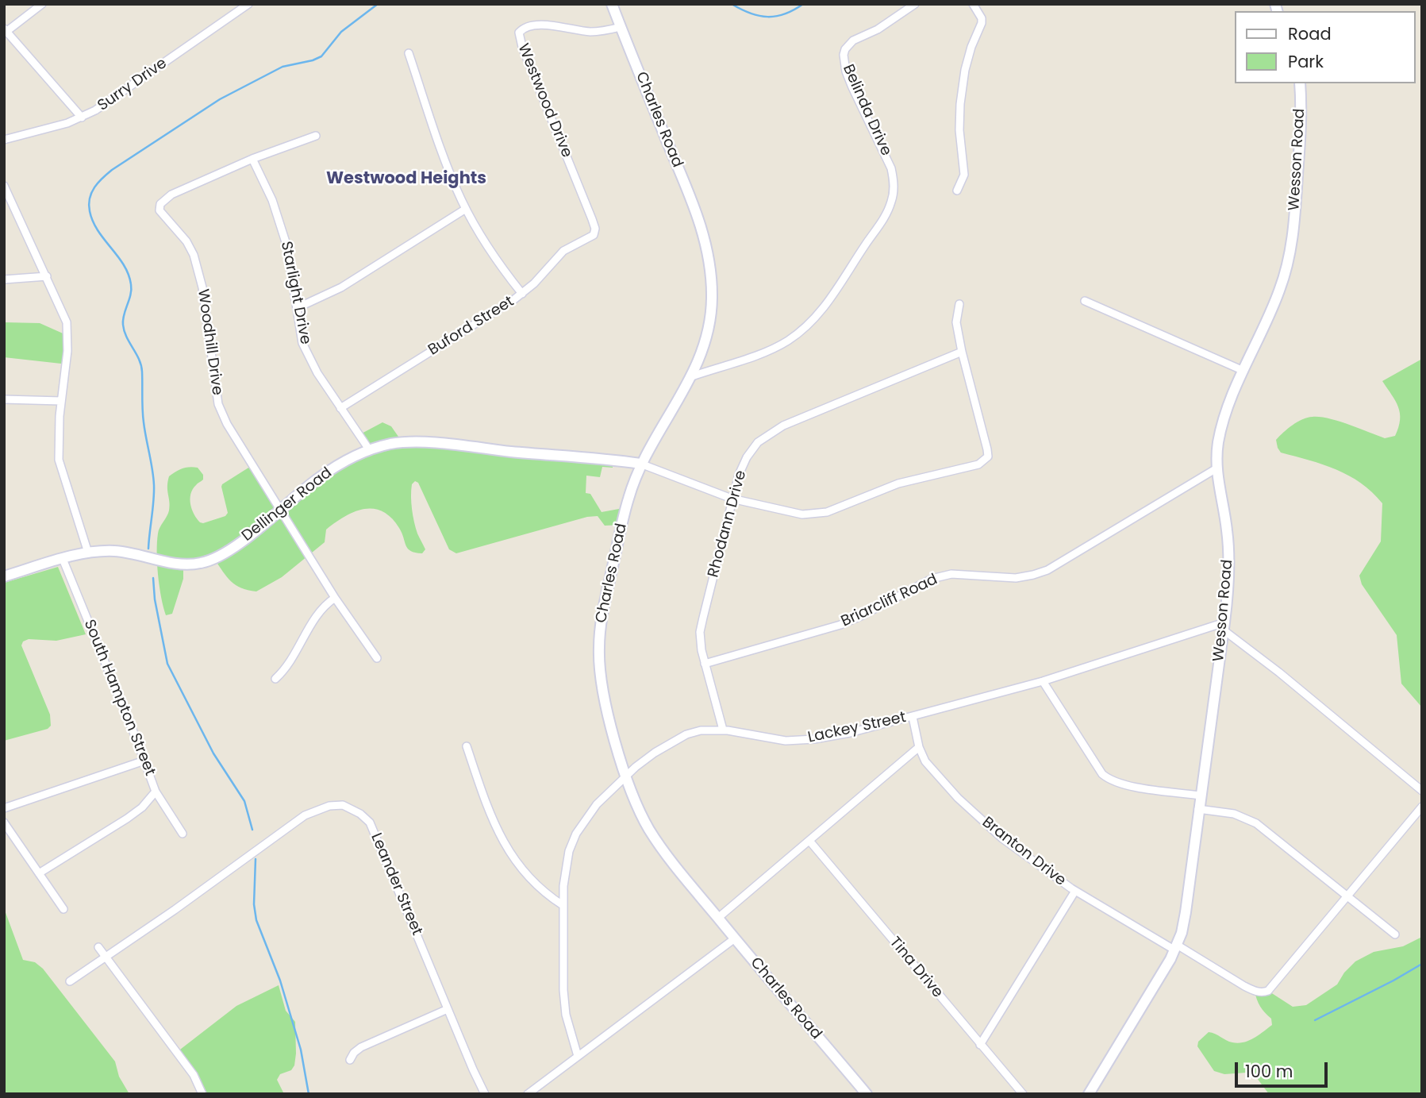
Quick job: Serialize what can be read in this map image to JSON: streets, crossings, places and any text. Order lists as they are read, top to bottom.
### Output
{
  "streets": {
    "street": [
      "Surry Drive",
      "Westwood Drive",
      "Belinda Drive",
      "Charles Road",
      "Wesson Road",
      "Starlight Drive",
      "Buford Street",
      "Woodhill Drive",
      "Dellinger Road",
      "Rhodann Drive",
      "Briarcliff Road",
      "South Hampton Street",
      "Lackey Street",
      "Branton Drive",
      "Leander Street",
      "Tina Drive"
    ]
  },
  "crossings": [
    ["Westwood Drive", "Charles Road"],
    ["Westwood Drive", "Buford Street"],
    ["Belinda Drive", "Charles Road"],
    ["Charles Road", "Dellinger Road"],
    ["Charles Road", "Lackey Street"],
    ["Wesson Road", "Briarcliff Road"],
    ["Wesson Road", "Lackey Street"],
    ["Wesson Road", "Branton Drive"],
    ["Starlight Drive", "Buford Street"],
    ["Starlight Drive", "Woodhill Drive"],
    ["Starlight Drive", "Dellinger Road"],
    ["Woodhill Drive", "Dellinger Road"],
    ["Dellinger Road", "South Hampton Street"],
    ["Rhodann Drive", "Briarcliff Road"],
    ["Rhodann Drive", "Lackey Street"],
    ["Lackey Street", "Branton Drive"]
  ],
  "districts": ["Westwood Heights"],
  "legend": ["Road", "Park"],
  "scale_bar": "100 m"
}
